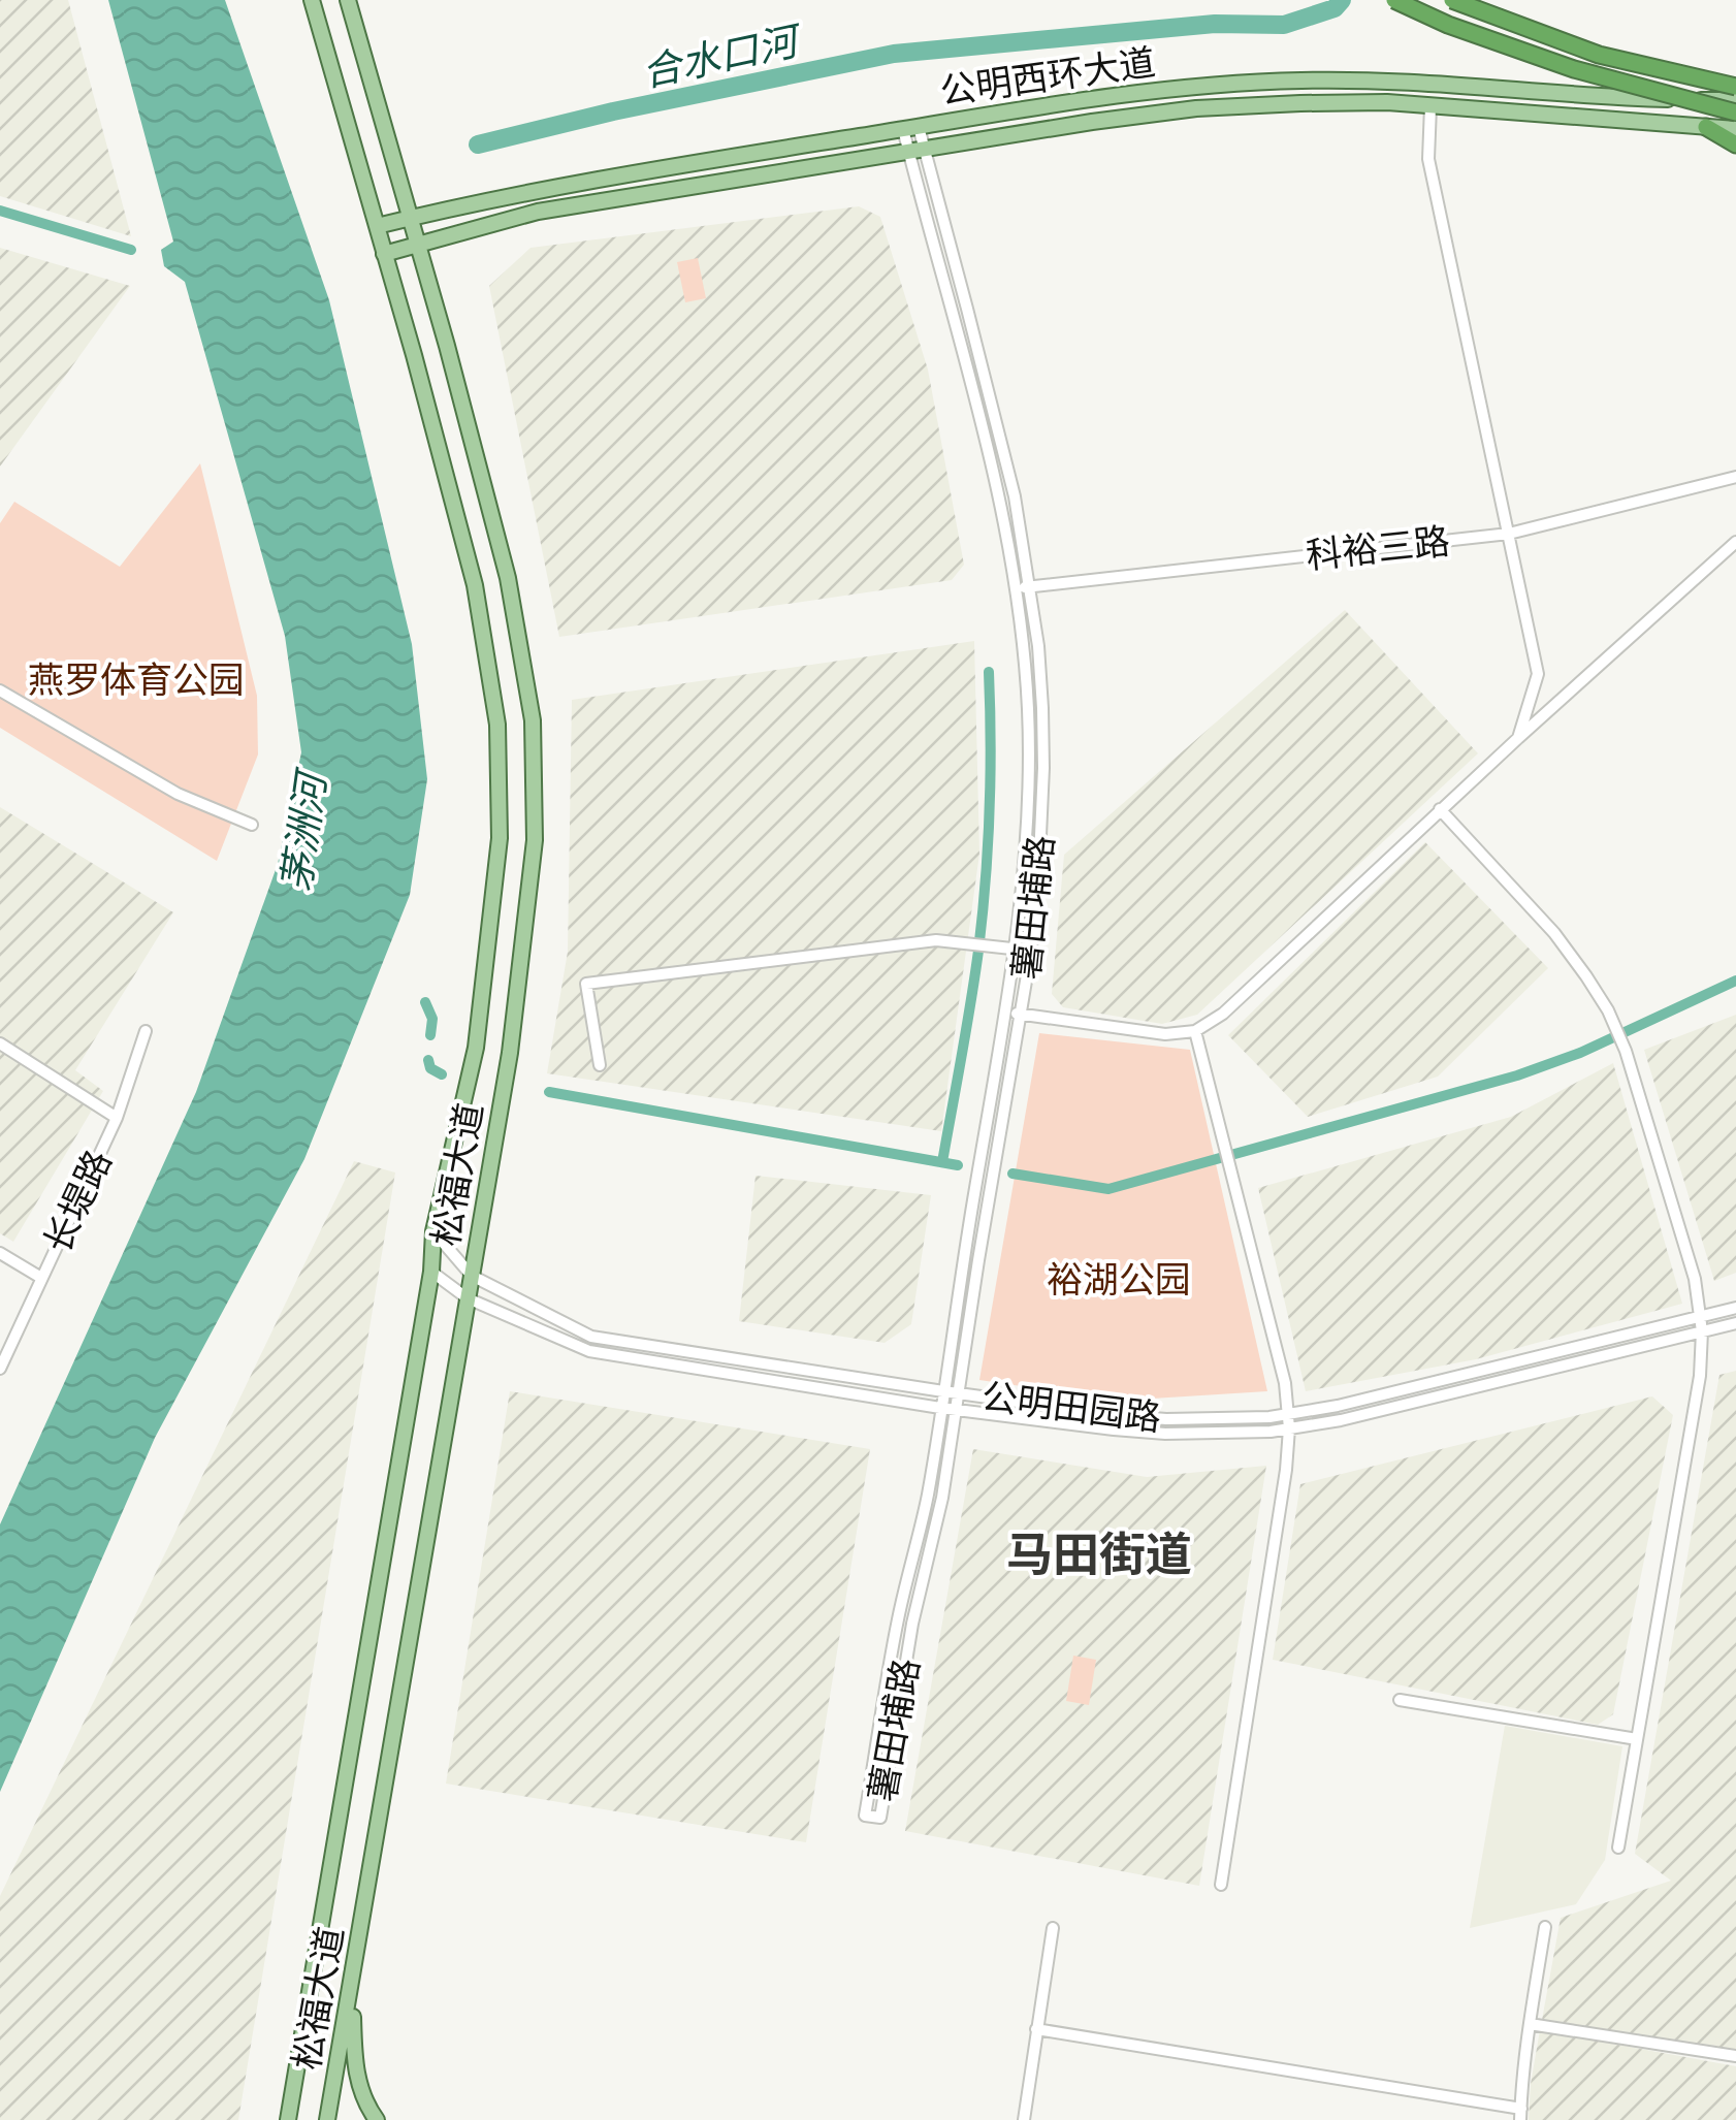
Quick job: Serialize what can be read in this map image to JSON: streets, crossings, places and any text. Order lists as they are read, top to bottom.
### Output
{
  "streets": {
    "main road": ["公明西环大道", "松福大道"],
    "street": [
      "科裕三路",
      "薯田埔路",
      "长堤路",
      "公明田园路"
    ]
  },
  "crossings": [
    ["公明西环大道", "薯田埔路"],
    ["公明西环大道", "松福大道"],
    ["科裕三路", "薯田埔路"],
    ["薯田埔路", "公明田园路"],
    ["松福大道", "公明田园路"]
  ],
  "districts": ["马田街道"],
  "water": ["合水口河", "茅洲河"],
  "parks": ["燕罗体育公园", "裕湖公园"]
}
